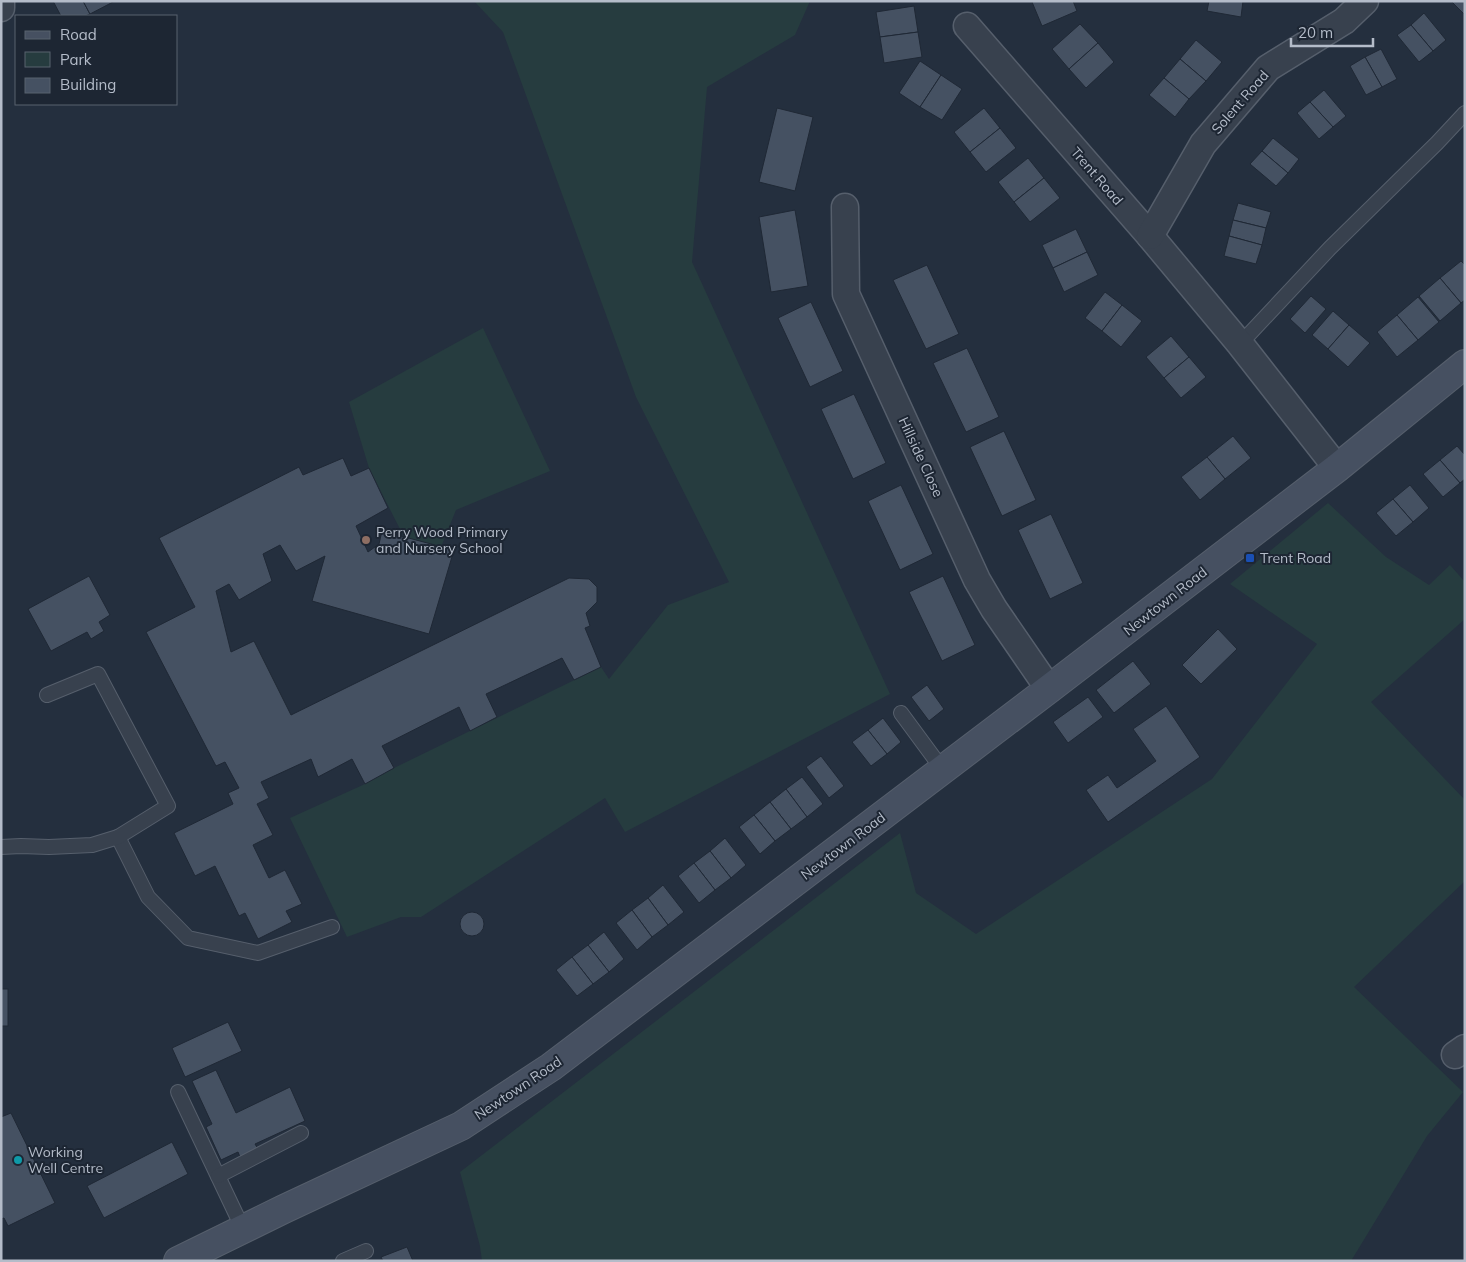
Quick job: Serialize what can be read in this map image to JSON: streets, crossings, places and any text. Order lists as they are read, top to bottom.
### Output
{
  "streets": {
    "main road": ["Newtown Road"],
    "street": ["Solent Road", "Trent Road", "Hillside Close"]
  },
  "crossings": [
    ["Solent Road", "Trent Road"],
    ["Trent Road", "Newtown Road"],
    ["Hillside Close", "Newtown Road"]
  ],
  "places": {
    "other": ["Perry Wood Primary and Nursery School", "Working Well Centre"],
    "transit": ["Trent Road"]
  },
  "legend": ["Road", "Park", "Building"],
  "scale_bar": "20 m"
}
